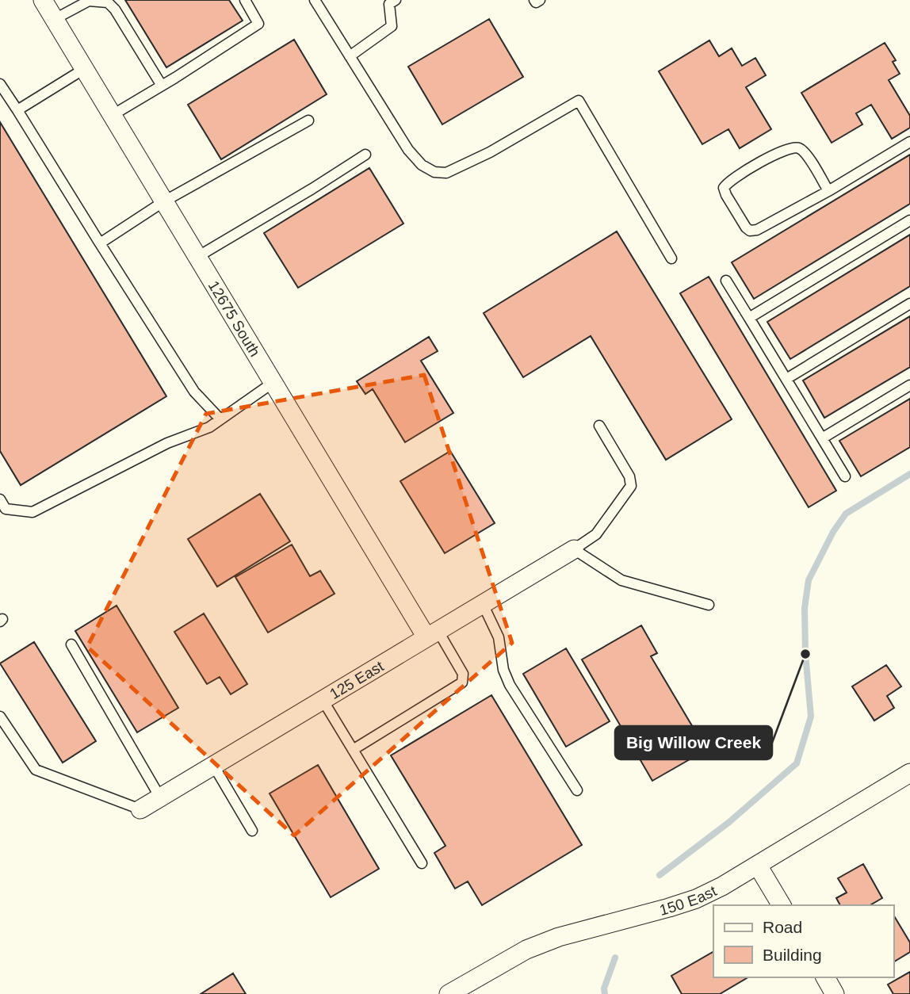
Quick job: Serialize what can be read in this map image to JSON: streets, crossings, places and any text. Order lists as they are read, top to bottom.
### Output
{
  "streets": {
    "street": ["12675 South", "125 East", "150 East"]
  },
  "crossings": [
    ["12675 South", "125 East"]
  ],
  "places": ["Big Willow Creek"],
  "legend": ["Road", "Building"]
}
